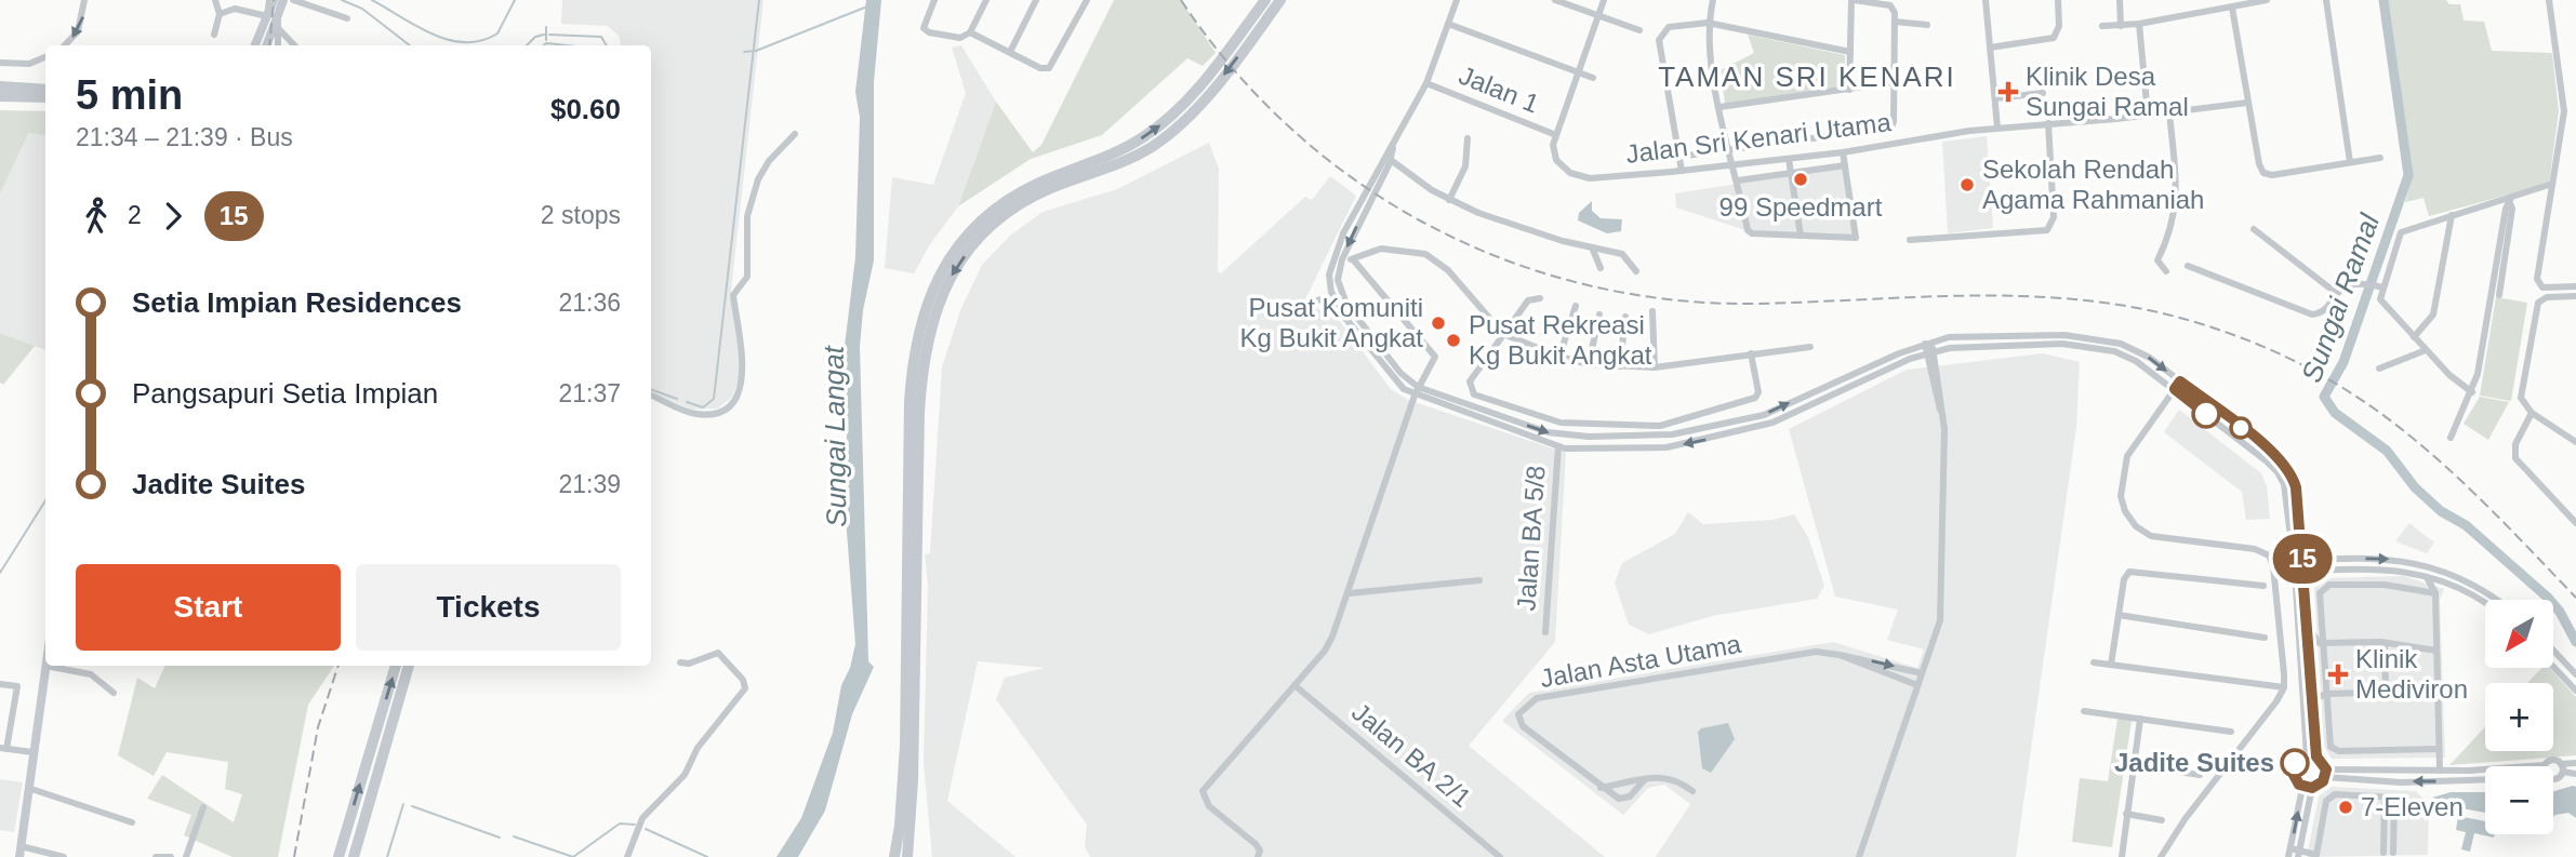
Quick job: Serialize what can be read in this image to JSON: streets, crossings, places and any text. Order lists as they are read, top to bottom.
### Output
{
  "streets": {
    "street": [
      "Jalan 1",
      "Jalan Sri Kenari Utama",
      "Jalan BA 5/8",
      "Jalan Asta Utama",
      "Jalan BA 2/1"
    ]
  },
  "crossings": [
    ["Jalan 1", "Jalan Sri Kenari Utama"]
  ],
  "districts": ["TAMAN SRI KENARI"],
  "water": ["Sungai Ramal", "Sungai Langat"],
  "places": {
    "health": ["Klinik Desa Sungai Ramal", "Klinik Mediviron"],
    "other": [
      "99 Speedmart",
      "Sekolah Rendah Agama Rahmaniah",
      "Pusat Komuniti Kg Bukit Angkat",
      "Pusat Rekreasi Kg Bukit Angkat",
      "Jadite Suites",
      "7-Eleven"
    ]
  },
  "lines": ["bus line 15"],
  "north": "bottom left",
  "page": {
    "on_map": "15",
    "heading": ["5 min", "21:34 – 21:39 · Bus", "$0.60"],
    "legs": ["2", "15", "2 stops"],
    "list": [
      {
        "name": "Setia Impian Residences",
        "value": "21:36"
      },
      {
        "name": "Pangsapuri Setia Impian",
        "value": "21:37"
      },
      {
        "name": "Jadite Suites",
        "value": "21:39"
      }
    ],
    "buttons": ["Start", "Tickets"],
    "map_buttons": ["+", "−"]
  }
}
